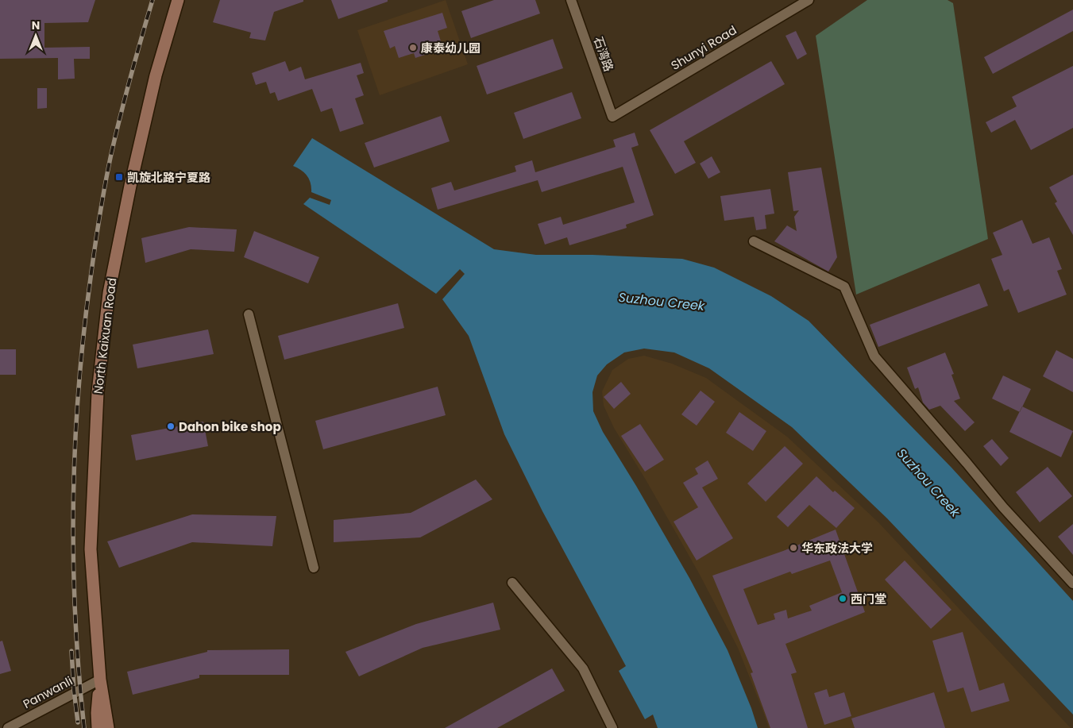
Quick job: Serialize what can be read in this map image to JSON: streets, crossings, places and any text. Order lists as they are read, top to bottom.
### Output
{
  "streets": {
    "street": [
      "Shunyi Road",
      "石湾路",
      "North Kaixuan Road",
      "Panwanli"
    ]
  },
  "crossings": [
    ["Shunyi Road", "石湾路"],
    ["North Kaixuan Road", "Panwanli"]
  ],
  "water": ["Suzhou Creek"],
  "places": {
    "other": [
      "康泰幼儿园",
      "Dahon bike shop",
      "华东政法大学",
      "西门堂"
    ],
    "transit": ["凯旋北路宁夏路"]
  },
  "north": "top"
}
